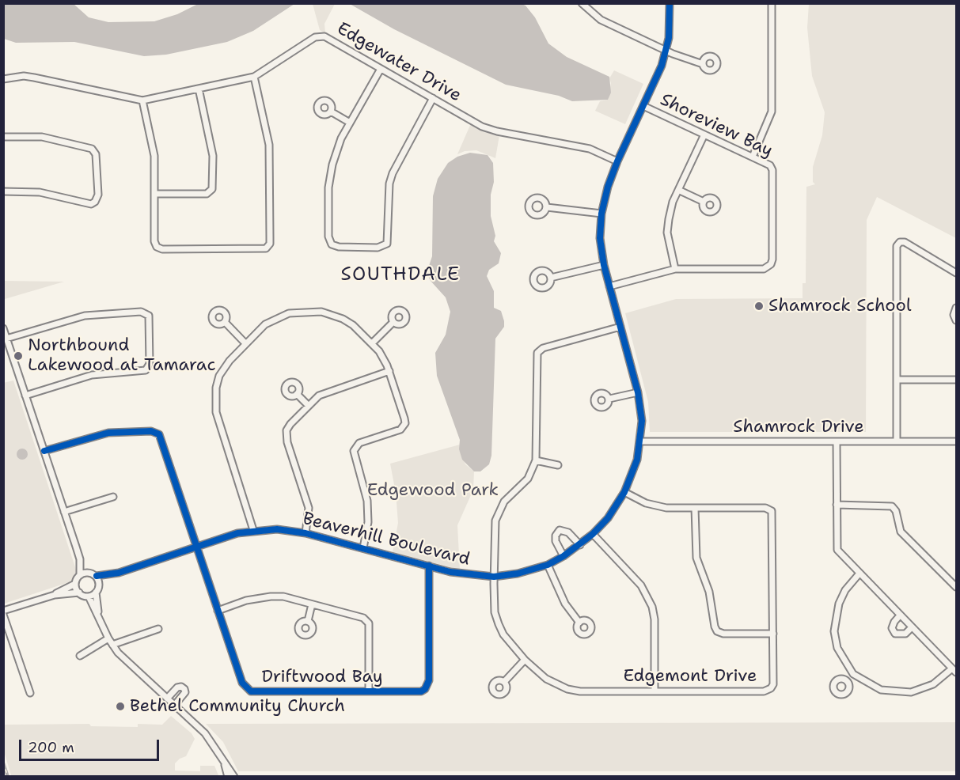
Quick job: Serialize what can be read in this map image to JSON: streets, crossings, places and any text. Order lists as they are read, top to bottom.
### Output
{
  "streets": {
    "street": [
      "Edgewater Drive",
      "Shoreview Bay",
      "Shamrock Drive",
      "Beaverhill Boulevard",
      "Edgemont Drive",
      "Driftwood Bay"
    ]
  },
  "crossings": [
    ["Edgewater Drive", "Beaverhill Boulevard"],
    ["Shoreview Bay", "Beaverhill Boulevard"],
    ["Shamrock Drive", "Beaverhill Boulevard"],
    ["Beaverhill Boulevard", "Edgemont Drive"],
    ["Beaverhill Boulevard", "Driftwood Bay"]
  ],
  "districts": ["SOUTHDALE"],
  "parks": ["Edgewood Park"],
  "places": ["Shamrock School", "Northbound Lakewood at Tamarac", "Bethel Community Church"],
  "scale_bar": "200 m"
}
